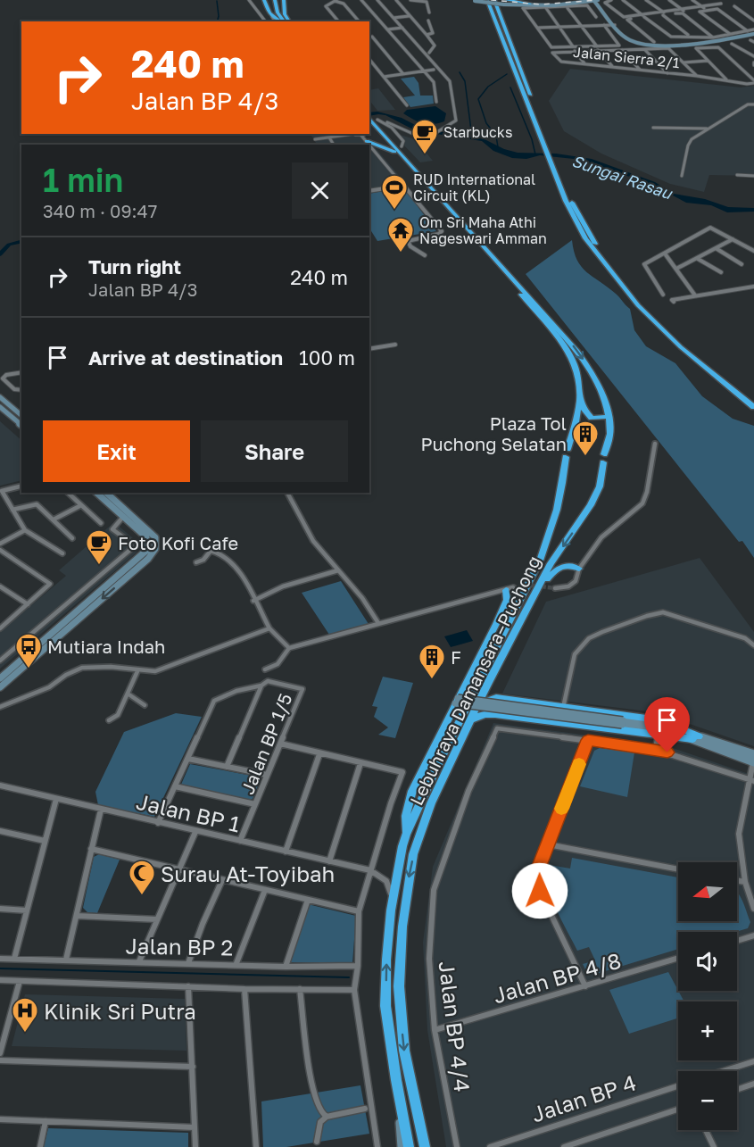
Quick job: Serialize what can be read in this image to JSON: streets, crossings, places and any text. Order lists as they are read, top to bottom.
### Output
{
  "streets": {
    "highway": ["Lebuhraya Damansara–Puchong"],
    "street": [
      "Jalan Sierra 2/1",
      "Jalan BP 1/5",
      "Jalan BP 1",
      "Jalan BP 2",
      "Jalan BP 4/8",
      "Jalan BP 4/4",
      "Jalan BP 4"
    ]
  },
  "crossings": [
    ["Jalan BP 1/5", "Jalan BP 1"],
    ["Jalan BP 4/8", "Jalan BP 4/4"]
  ],
  "water": ["Sungai Rasau"],
  "places": {
    "cafe": ["Starbucks", "Foto Kofi Cafe"],
    "sports": ["RUD International Circuit (KL)"],
    "temple": ["Om Sri Maha Athi Nageswari Amman"],
    "building": ["Plaza Tol Puchong Selatan", "F"],
    "bus stop": ["Mutiara Indah"],
    "mosque": ["Surau At-Toyibah"],
    "hospital": ["Klinik Sri Putra"]
  },
  "north": "left",
  "page": {
    "turn": ["240 m", "Jalan BP 4/3"],
    "heading": ["1 min", "340 m · 09:47"],
    "list": [
      {
        "name": "Turn right",
        "note": "Jalan BP 4/3",
        "value": "240 m"
      },
      {
        "name": "Arrive at destination",
        "value": "100 m"
      }
    ],
    "buttons": ["Exit", "Share"],
    "map_buttons": ["+", "−"]
  }
}
